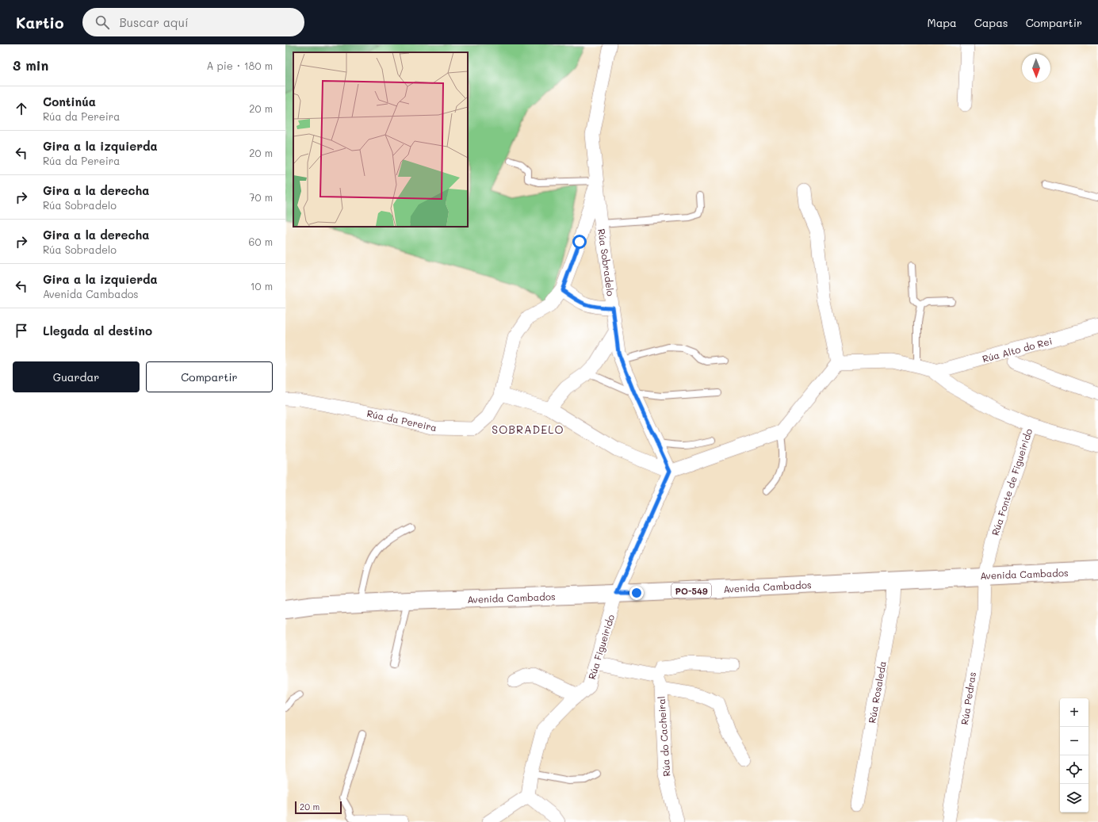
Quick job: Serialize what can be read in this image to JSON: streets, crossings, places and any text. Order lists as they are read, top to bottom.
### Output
{
  "streets": {
    "main road": ["Avenida Cambados", "PO-549"],
    "street": [
      "Rúa Sobradelo",
      "Rúa Alto do Rei",
      "Rúa da Pereira",
      "Rúa Fonte de Figueirido",
      "Rúa Figueirido",
      "Rúa Rosaleda",
      "Rúa Pedras",
      "Rúa do Cacheiral"
    ]
  },
  "crossings": [
    ["Rúa Sobradelo", "Rúa da Pereira"],
    ["Rúa Alto do Rei", "Rúa Fonte de Figueirido"],
    ["Rúa Fonte de Figueirido", "Avenida Cambados"],
    ["Rúa Fonte de Figueirido", "Rúa Pedras"],
    ["Avenida Cambados", "Rúa Figueirido"],
    ["Avenida Cambados", "Rúa Rosaleda"],
    ["Avenida Cambados", "Rúa Pedras"],
    ["Rúa Figueirido", "Rúa do Cacheiral"]
  ],
  "districts": ["SOBRADELO"],
  "scale_bar": "20 m",
  "north": "bottom",
  "page": {
    "header": "Kartio",
    "search": "Buscar aquí",
    "nav": ["Mapa", "Capas", "Compartir"],
    "heading": ["3 min", "A pie · 180 m"],
    "list": [
      ["Continúa", "Rúa da Pereira", "20 m"],
      ["Gira a la izquierda", "Rúa da Pereira", "20 m"],
      ["Gira a la derecha", "Rúa Sobradelo", "70 m"],
      ["Gira a la derecha", "Rúa Sobradelo", "60 m"],
      ["Gira a la izquierda", "Avenida Cambados", "10 m"],
      "Llegada al destino"
    ],
    "buttons": ["Guardar", "Compartir"],
    "map_buttons": ["+", "−"],
    "scale": "20 m"
  }
}
